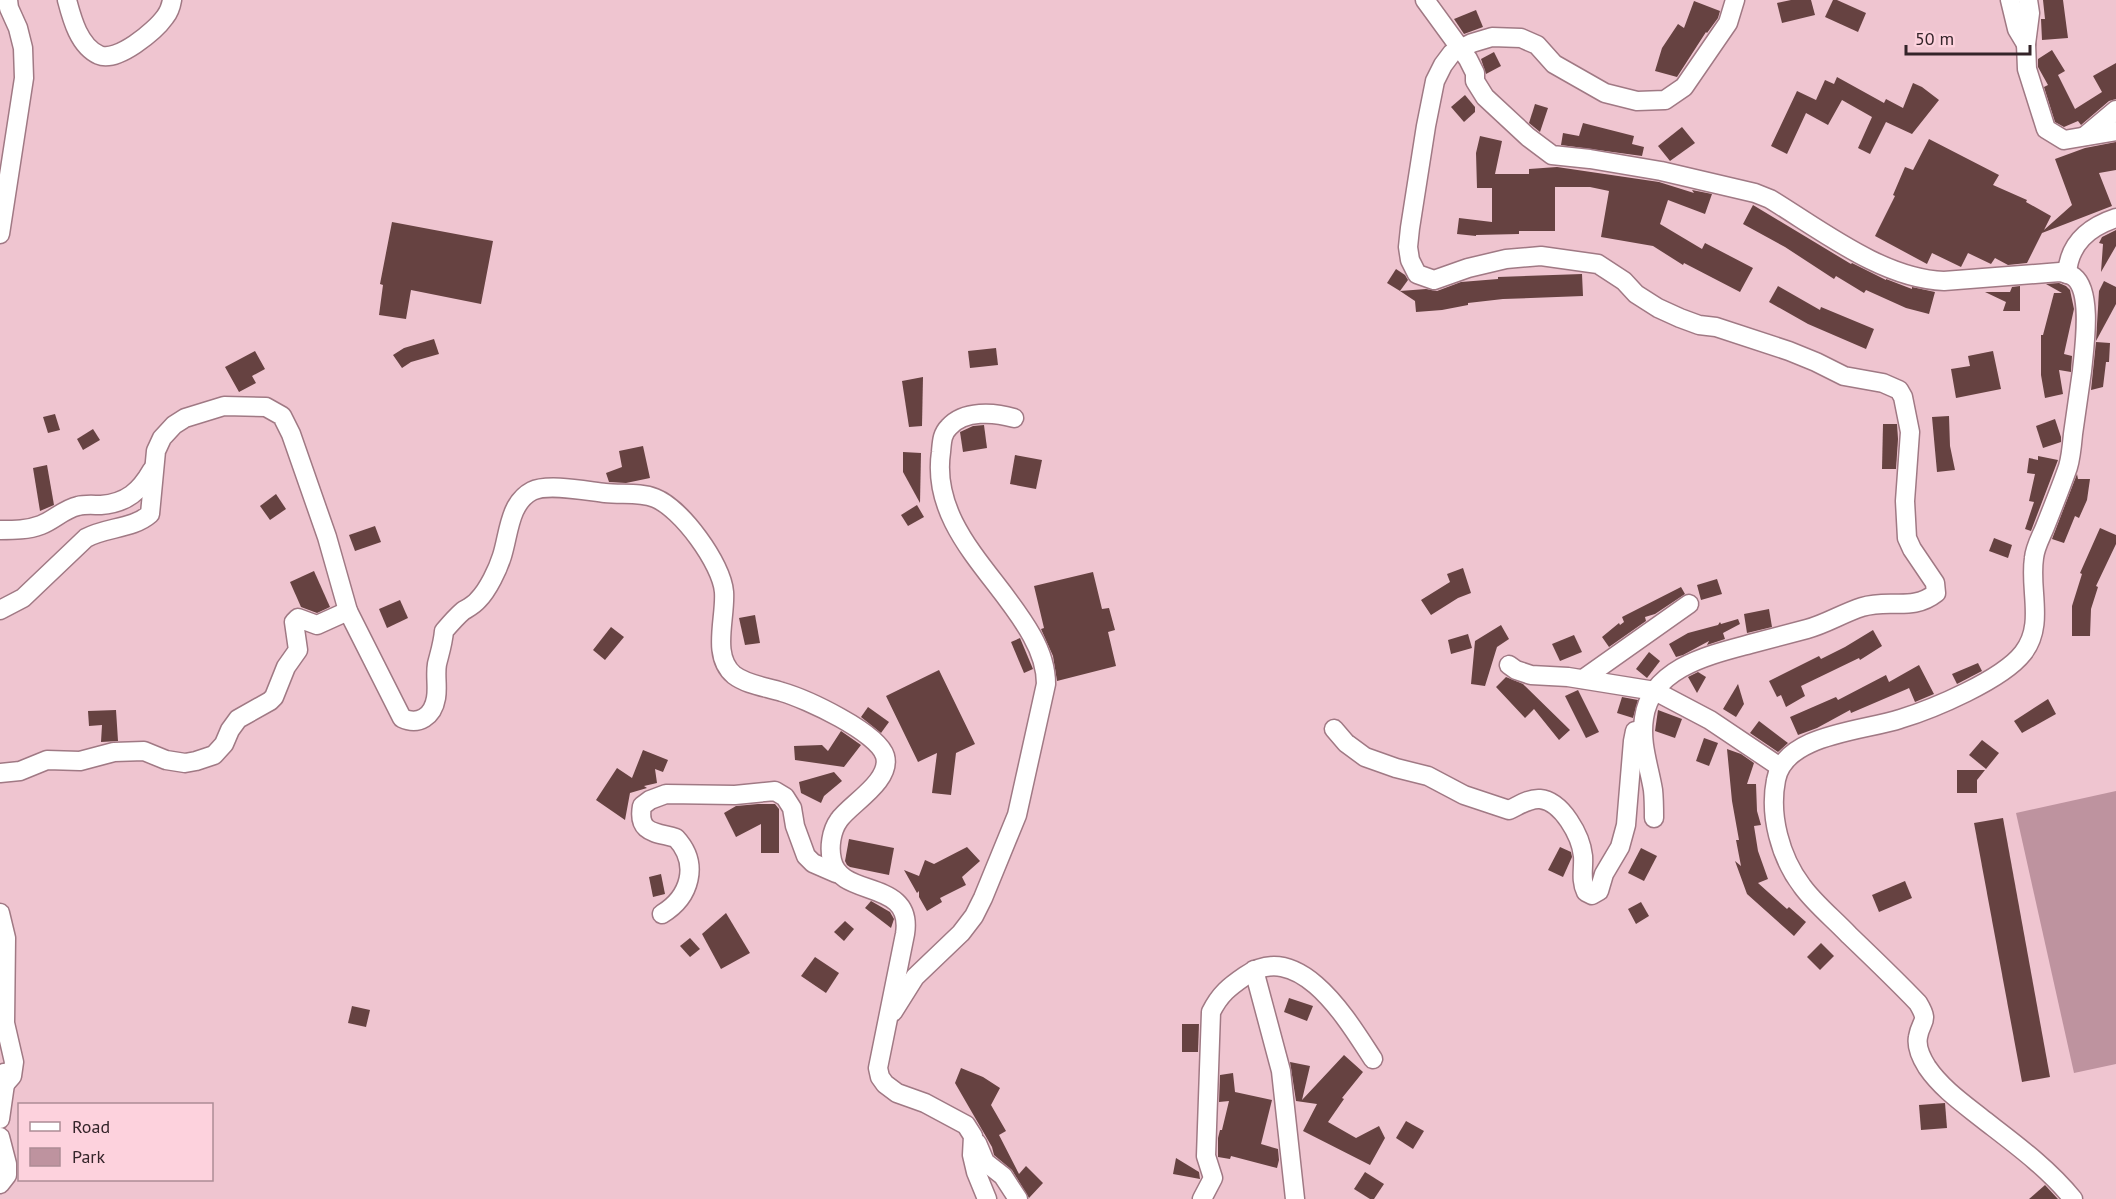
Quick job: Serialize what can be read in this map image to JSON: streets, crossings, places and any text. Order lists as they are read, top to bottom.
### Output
{
  "legend": ["Road", "Park"],
  "scale_bar": "50 m"
}
